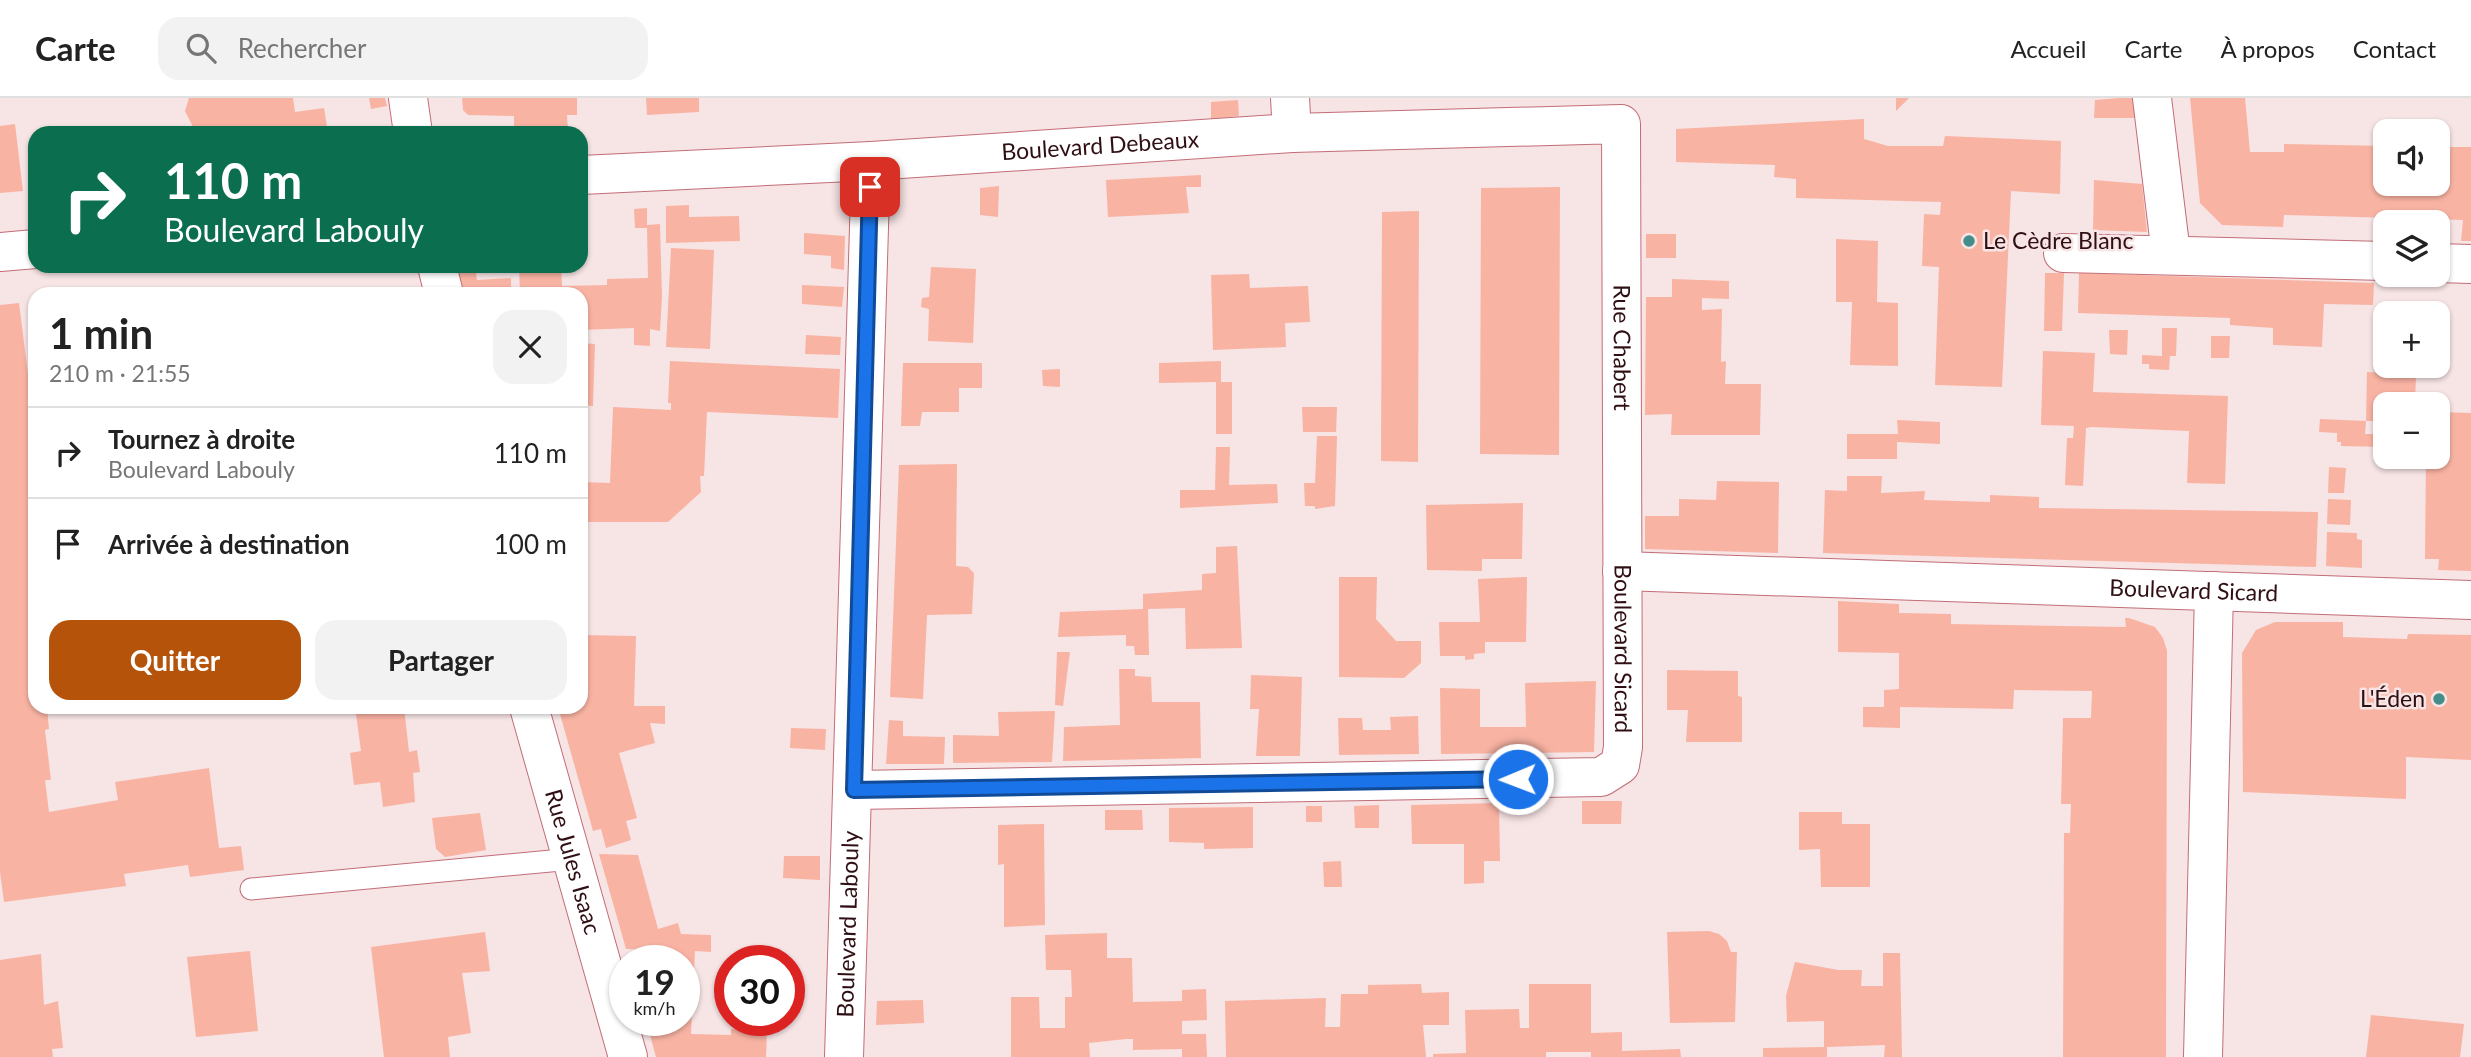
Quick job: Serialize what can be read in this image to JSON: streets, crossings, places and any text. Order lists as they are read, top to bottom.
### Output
{
  "streets": {
    "street": [
      "Boulevard Debeaux",
      "Rue Chabert",
      "Boulevard Sicard",
      "Rue Jules Isaac",
      "Boulevard Labouly"
    ]
  },
  "crossings": [
    ["Boulevard Debeaux", "Rue Chabert"],
    ["Boulevard Debeaux", "Boulevard Labouly"],
    ["Rue Chabert", "Boulevard Sicard"],
    ["Boulevard Sicard", "Boulevard Labouly"]
  ],
  "places": ["Le Cèdre Blanc", "L'Éden"],
  "page": {
    "header": "Carte",
    "search": "Rechercher",
    "nav": [
      "Accueil",
      "Carte",
      "À propos",
      "Contact"
    ],
    "map_buttons": ["+", "−"],
    "turn": ["110 m", "Boulevard Labouly"],
    "heading": ["1 min", "210 m · 21:55"],
    "list": [
      {
        "name": "Tournez à droite",
        "note": "Boulevard Labouly",
        "value": "110 m"
      },
      {
        "name": "Arrivée à destination",
        "value": "100 m"
      }
    ],
    "buttons": ["Quitter", "Partager"],
    "speed": "19 km/h",
    "limit": "30"
  }
}
